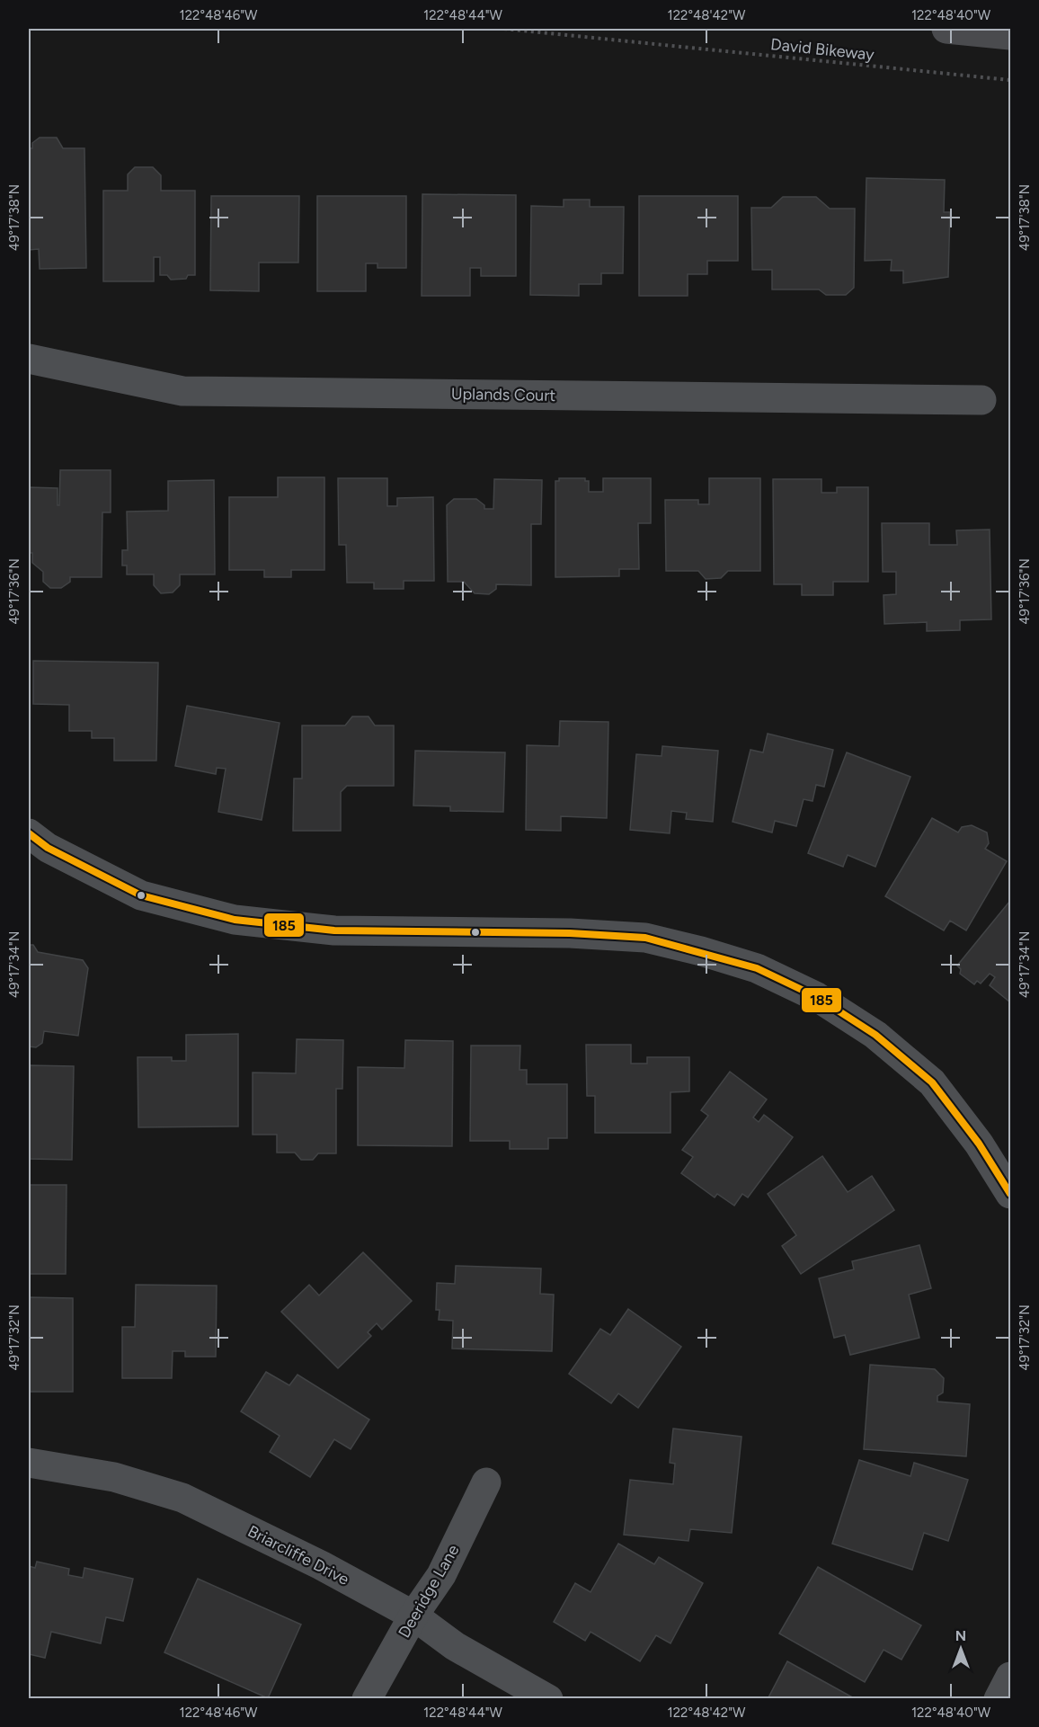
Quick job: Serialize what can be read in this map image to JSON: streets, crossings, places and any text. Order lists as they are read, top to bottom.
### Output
{
  "streets": {
    "street": ["Uplands Court", "Briarcliffe Drive", "Deeridge Lane"],
    "path": ["David Bikeway"]
  },
  "crossings": [
    ["Briarcliffe Drive", "Deeridge Lane"]
  ],
  "lines": ["transit line 185"],
  "north": "top",
  "coordinates": [
    "122°48'46\"W",
    "122°48'44\"W",
    "122°48'42\"W",
    "122°48'40\"W",
    "49°17'38\"N",
    "49°17'36\"N",
    "49°17'34\"N",
    "49°17'32\"N"
  ]
}
